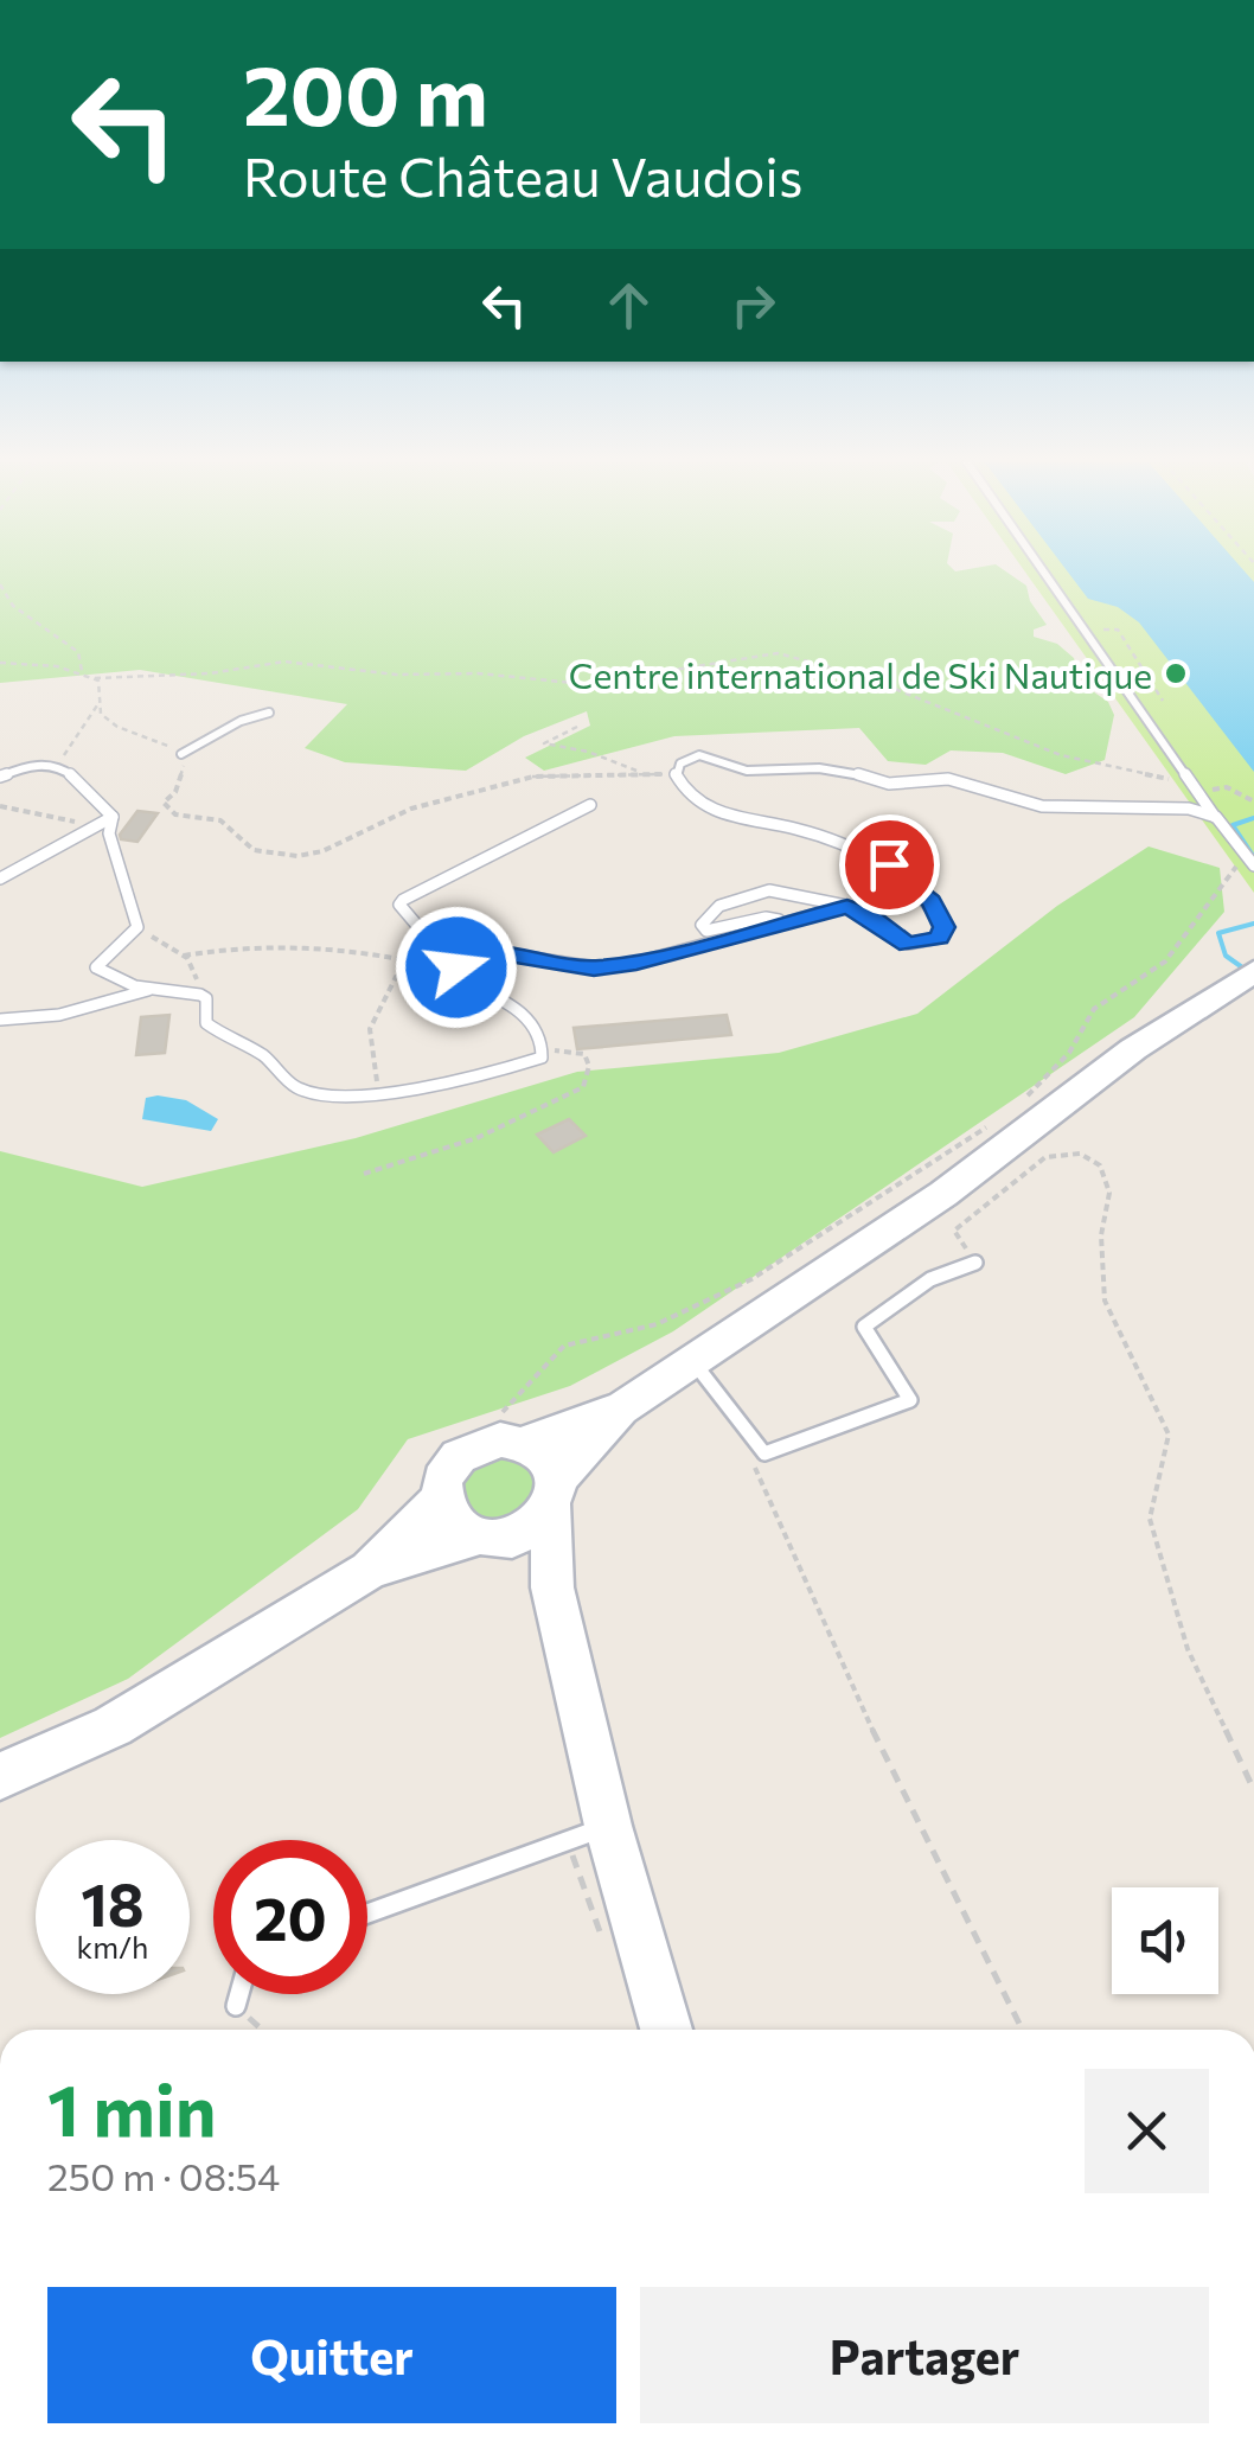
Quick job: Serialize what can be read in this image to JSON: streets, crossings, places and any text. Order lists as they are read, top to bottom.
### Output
{
  "places": ["Centre international de Ski Nautique"],
  "page": {
    "turn": ["200 m", "Route Château Vaudois"],
    "speed": "18 km/h",
    "limit": "20",
    "heading": ["1 min", "250 m · 08:54"],
    "buttons": ["Quitter", "Partager"]
  }
}
